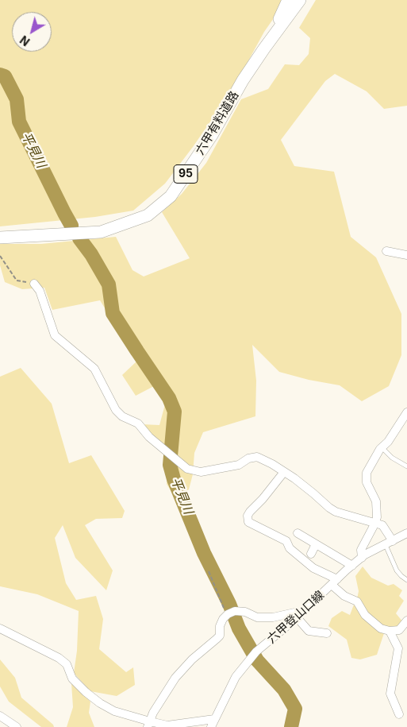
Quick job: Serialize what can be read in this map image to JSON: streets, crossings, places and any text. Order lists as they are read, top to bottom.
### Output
{
  "streets": {
    "main road": ["六甲有料道路", "95"],
    "street": ["六甲登山口線"]
  },
  "crossings": [
    ["六甲有料道路", "95"]
  ],
  "water": ["平見川"],
  "north": "bottom left"
}
